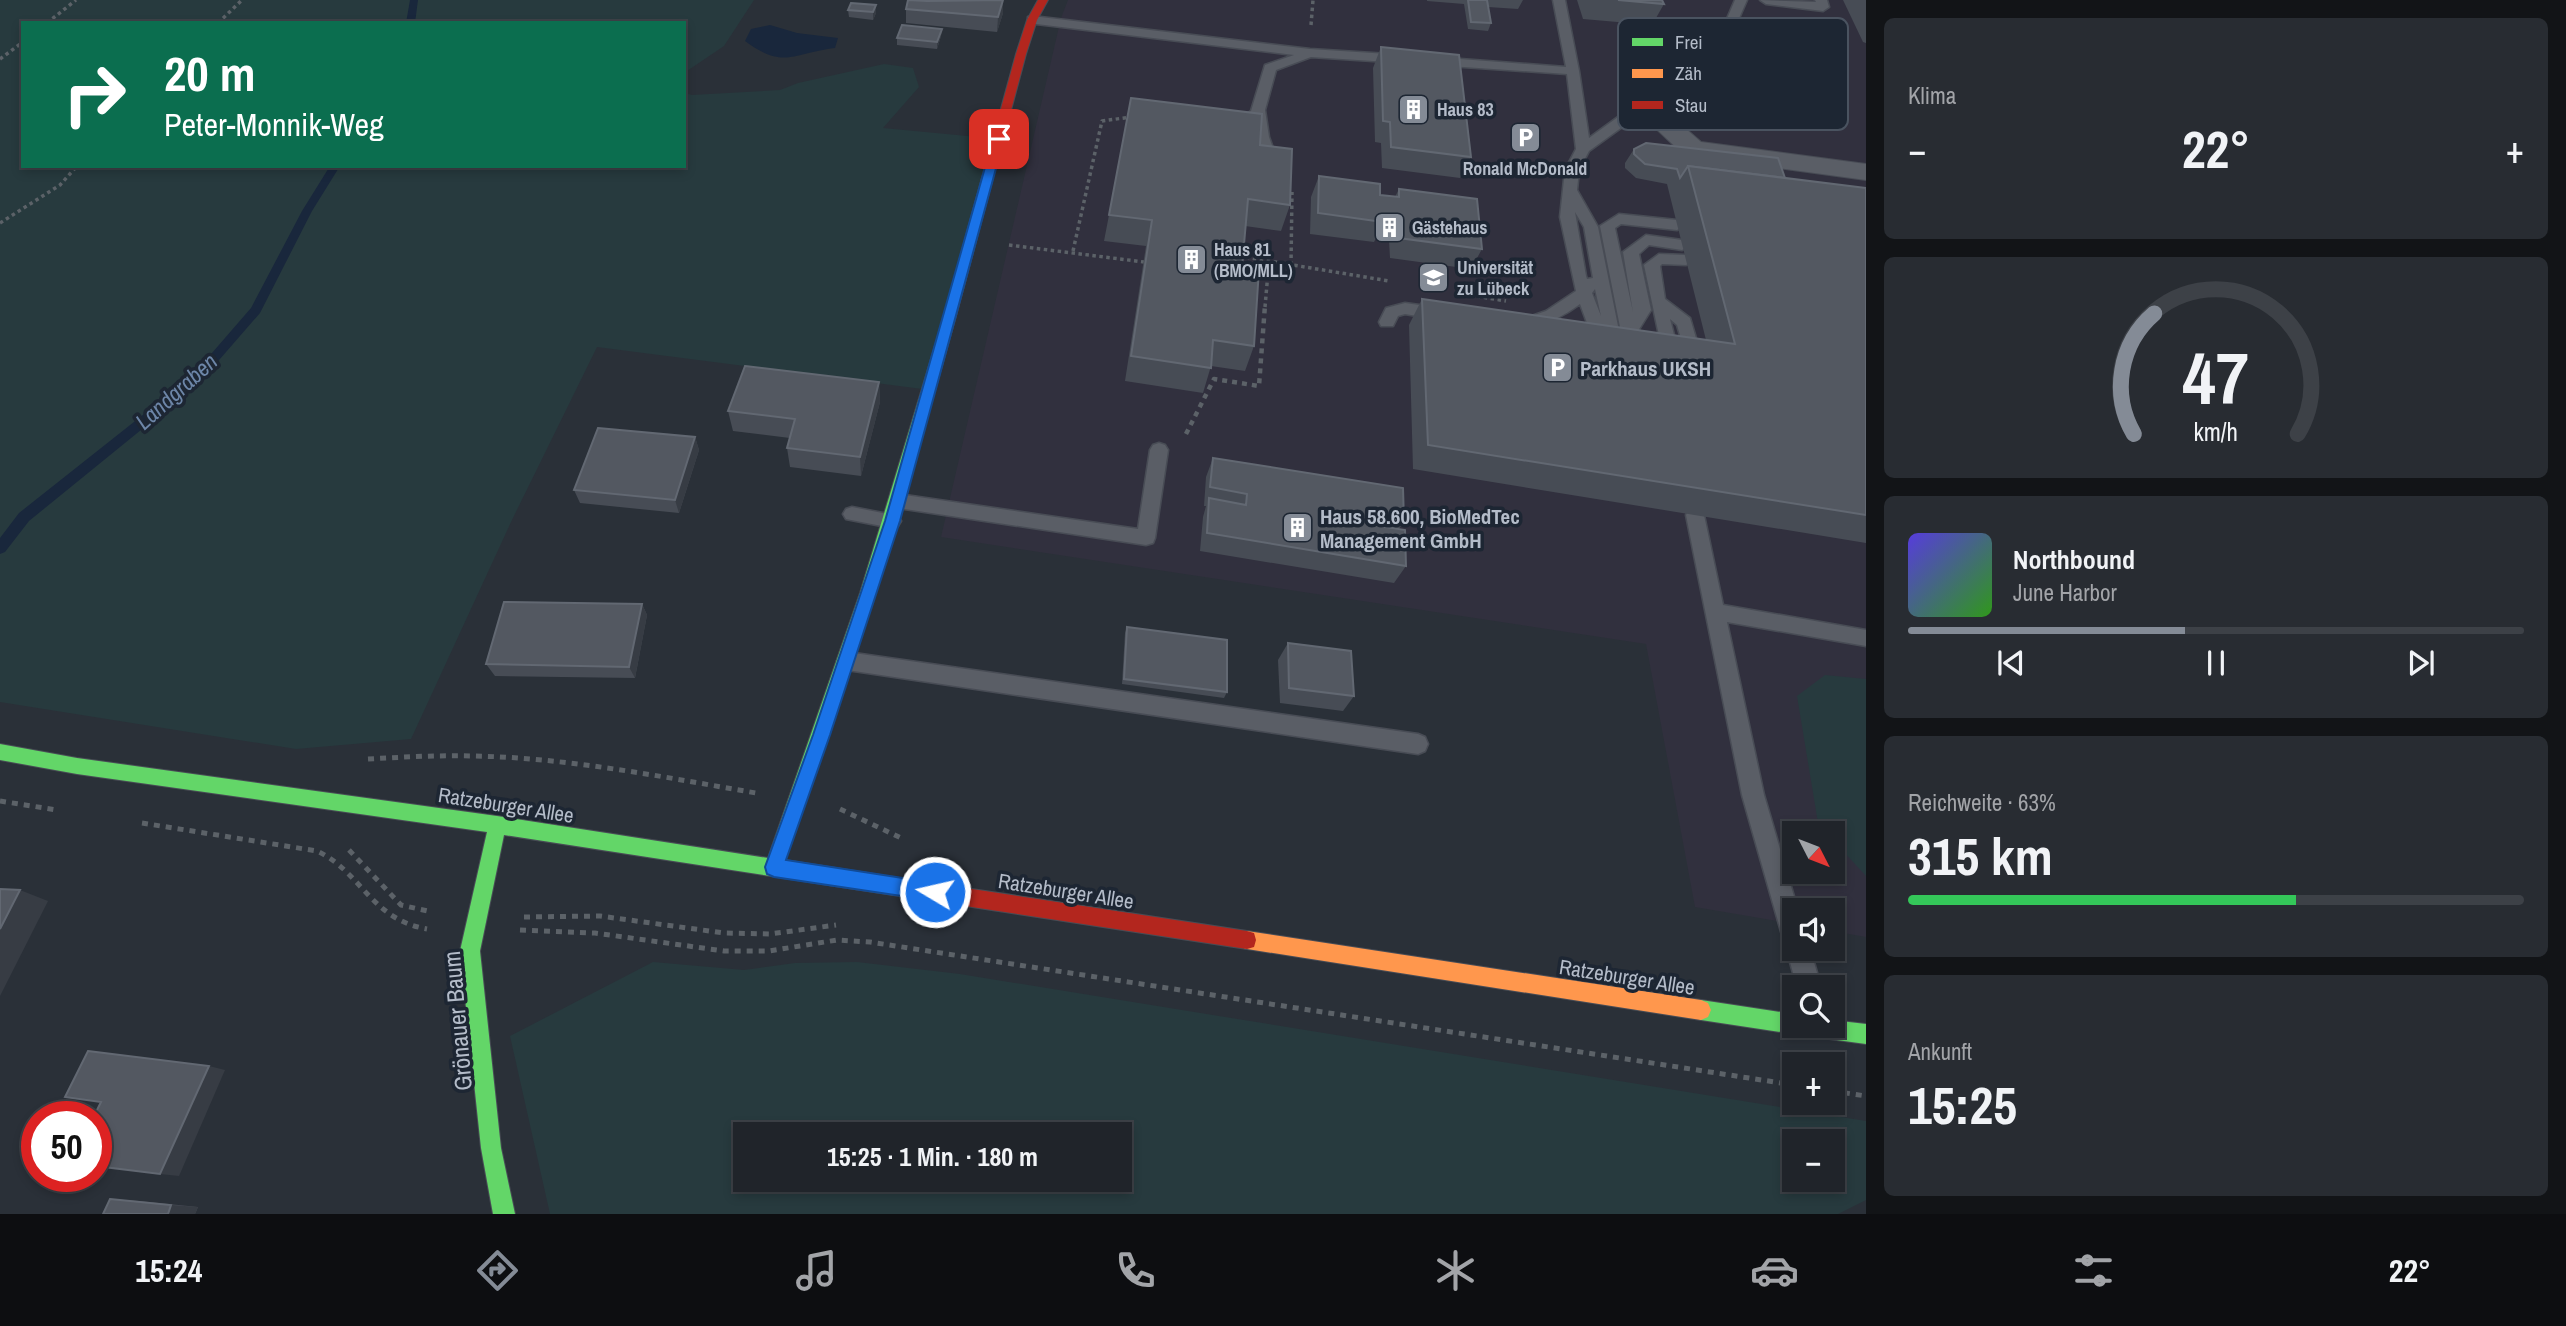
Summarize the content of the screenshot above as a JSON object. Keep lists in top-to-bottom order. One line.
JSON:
{"streets":{"street":["Ratzeburger Allee","Grönauer Baum"]},"crossings":[["Ratzeburger Allee","Grönauer Baum"]],"water":["Landgraben"],"places":{"building":["Haus 83","Gästehaus","Haus 81 (BMO/MLL)","Haus 58.600, BioMedTec Management GmbH"],"parking":["Ronald McDonald","Parkhaus UKSH"],"school or university":["Universität zu Lübeck"]},"legend":["Frei","Zäh","Stau"],"north":"bottom right","page":{"tile":["Klima",["Reichweite · 63%","315 km"],["Ankunft","15:25"]],"turn":["20 m","Peter-Monnik-Weg"],"heat":["−","22°","+"],"song":["Northbound","June Harbor"],"map_buttons":["+","−"],"limit":"50","trip":"15:25 · 1 Min. · 180 m","tabs":["15:24","22°"],"gauge":["47","km/h"]}}
